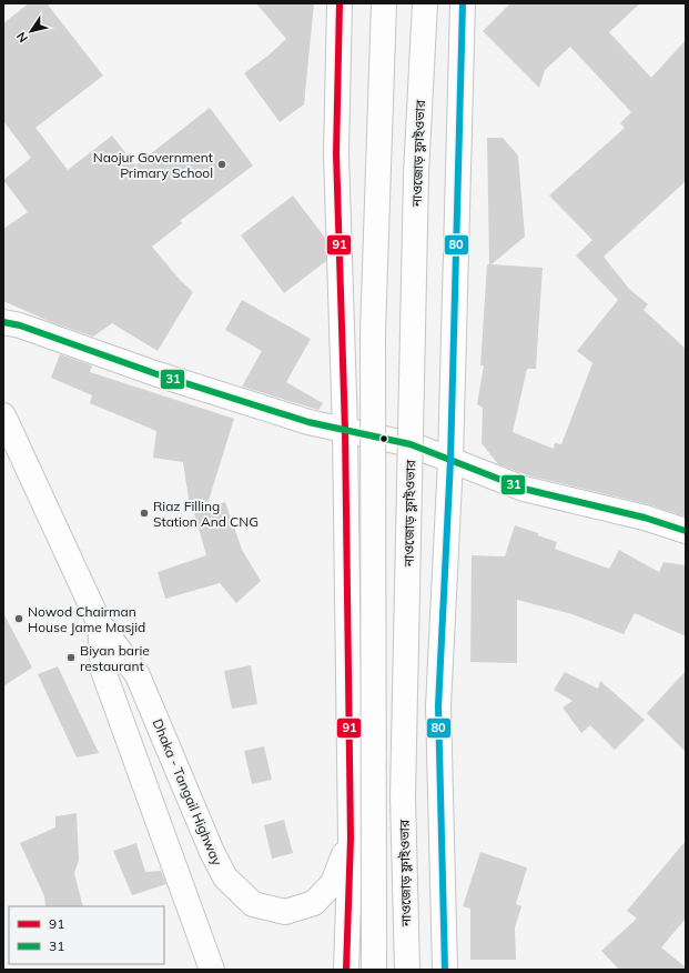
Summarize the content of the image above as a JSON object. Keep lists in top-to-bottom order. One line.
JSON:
{"streets":{"main road":["নাওজোড় ফ্লাইওভার","Dhaka - Tangail Highway"]},"places":["Naojur Government Primary School","Riaz Filling Station And CNG","Nowod Chairman House Jame Masjid","Biyan barie restaurant"],"lines":["transit line 91","transit line 80","transit line 31"],"legend":["91","31"],"north":"bottom left"}
